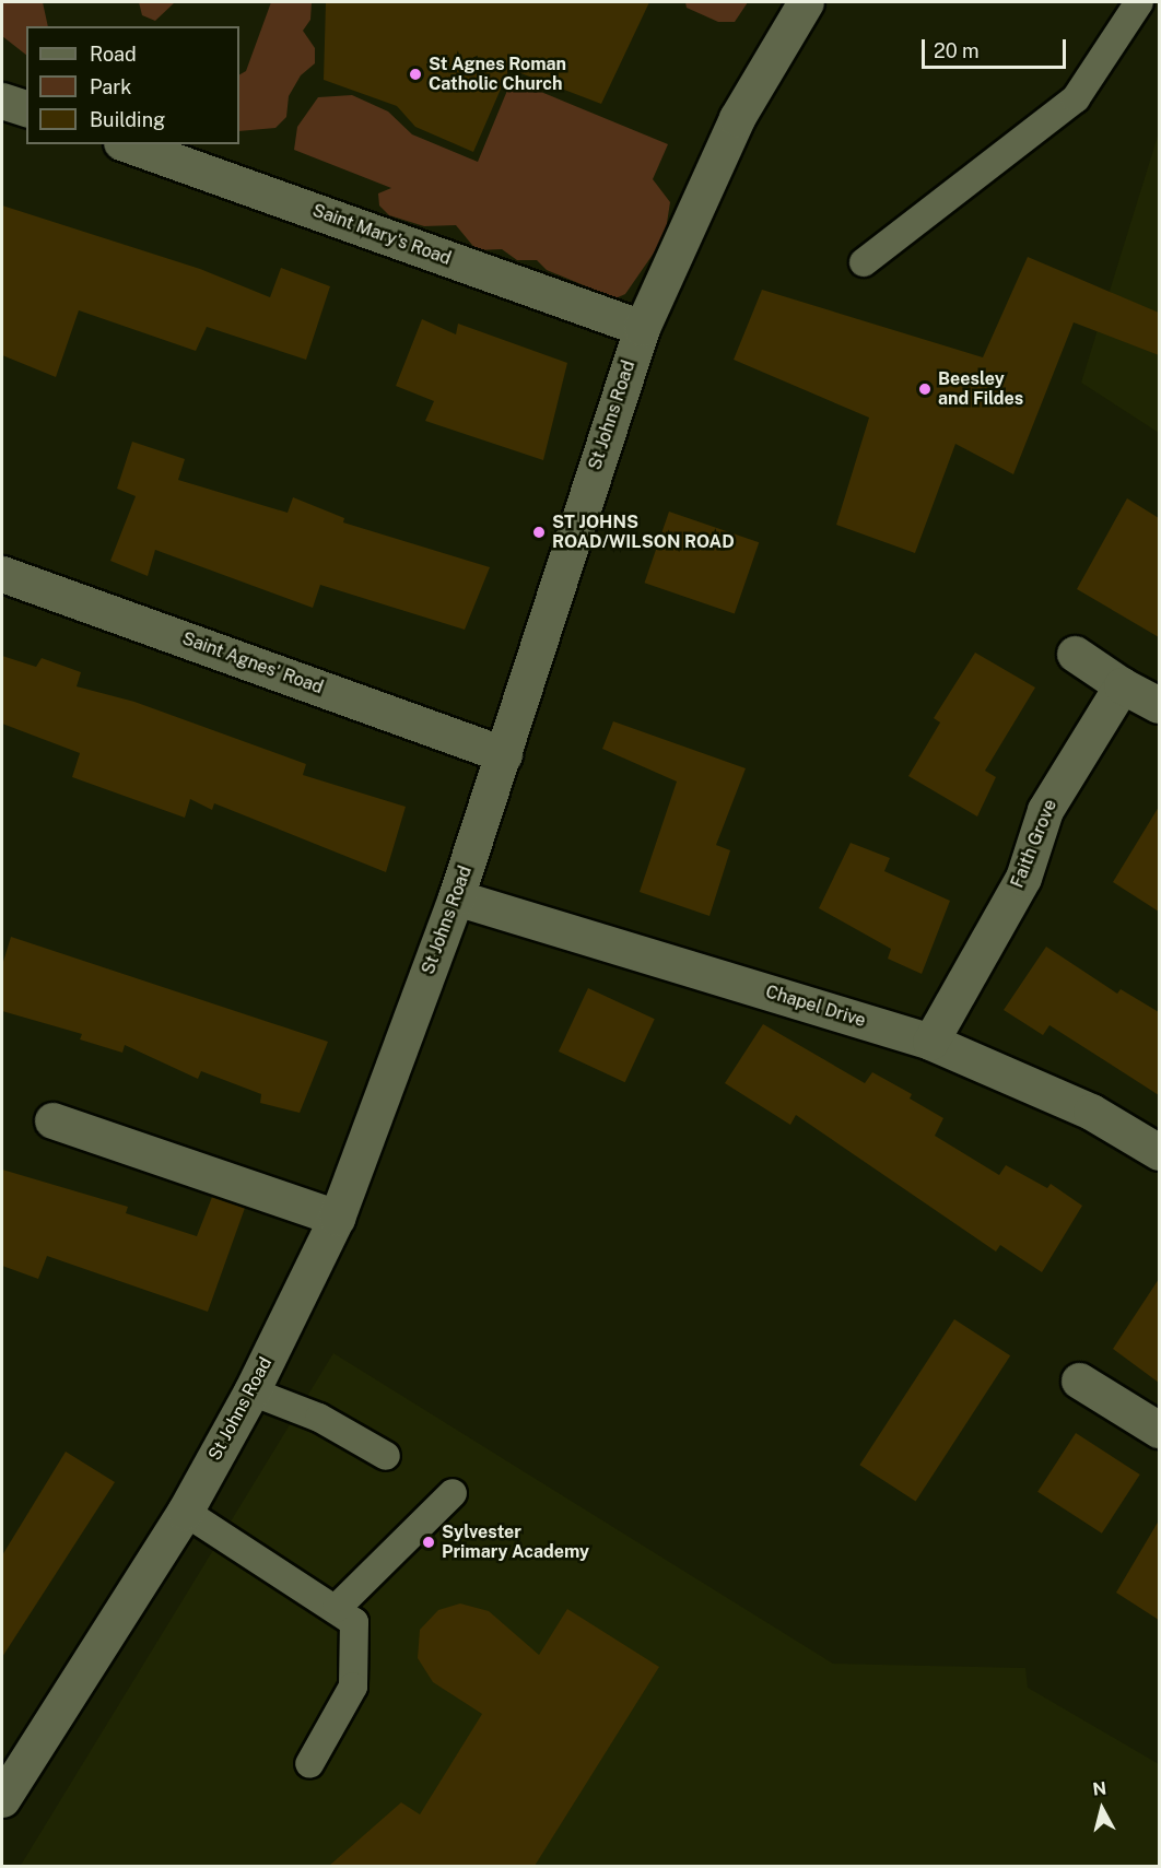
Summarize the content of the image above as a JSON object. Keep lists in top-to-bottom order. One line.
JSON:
{"streets":{"street":["Saint Mary's Road","St Johns Road","Saint Agnes' Road","Faith Grove","Chapel Drive"]},"crossings":[["Saint Mary's Road","St Johns Road"],["St Johns Road","Saint Agnes' Road"],["St Johns Road","Chapel Drive"],["Faith Grove","Chapel Drive"]],"places":["St Agnes Roman Catholic Church","Beesley and Fildes","ST JOHNS ROAD/WILSON ROAD","Sylvester Primary Academy"],"legend":["Road","Park","Building"],"scale_bar":"20 m","north":"top"}
